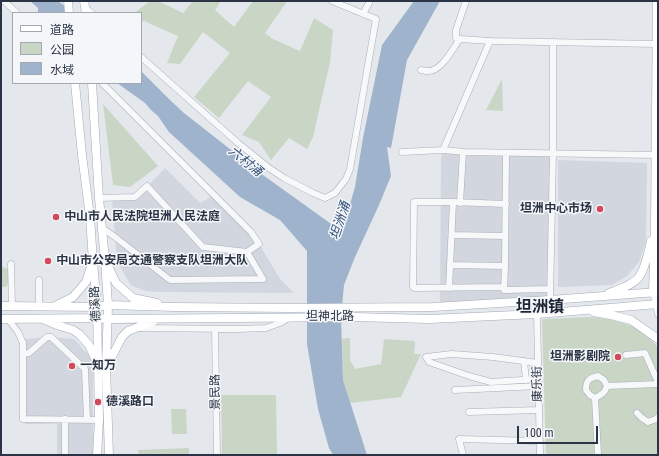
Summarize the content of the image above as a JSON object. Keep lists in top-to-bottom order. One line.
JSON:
{"streets":{"main road":["德溪路","坦神北路"],"street":["康乐街","景民路"]},"crossings":[["德溪路","坦神北路"],["坦神北路","康乐街"]],"districts":["坦洲镇"],"water":["六村涌","坦洲涌"],"places":["坦洲中心市场","中山市人民法院坦洲人民法庭","中山市公安局交通警察支队坦洲大队","坦洲影剧院","一知万","德溪路口"],"legend":["道路","公园","水域"],"scale_bar":"100 m"}
